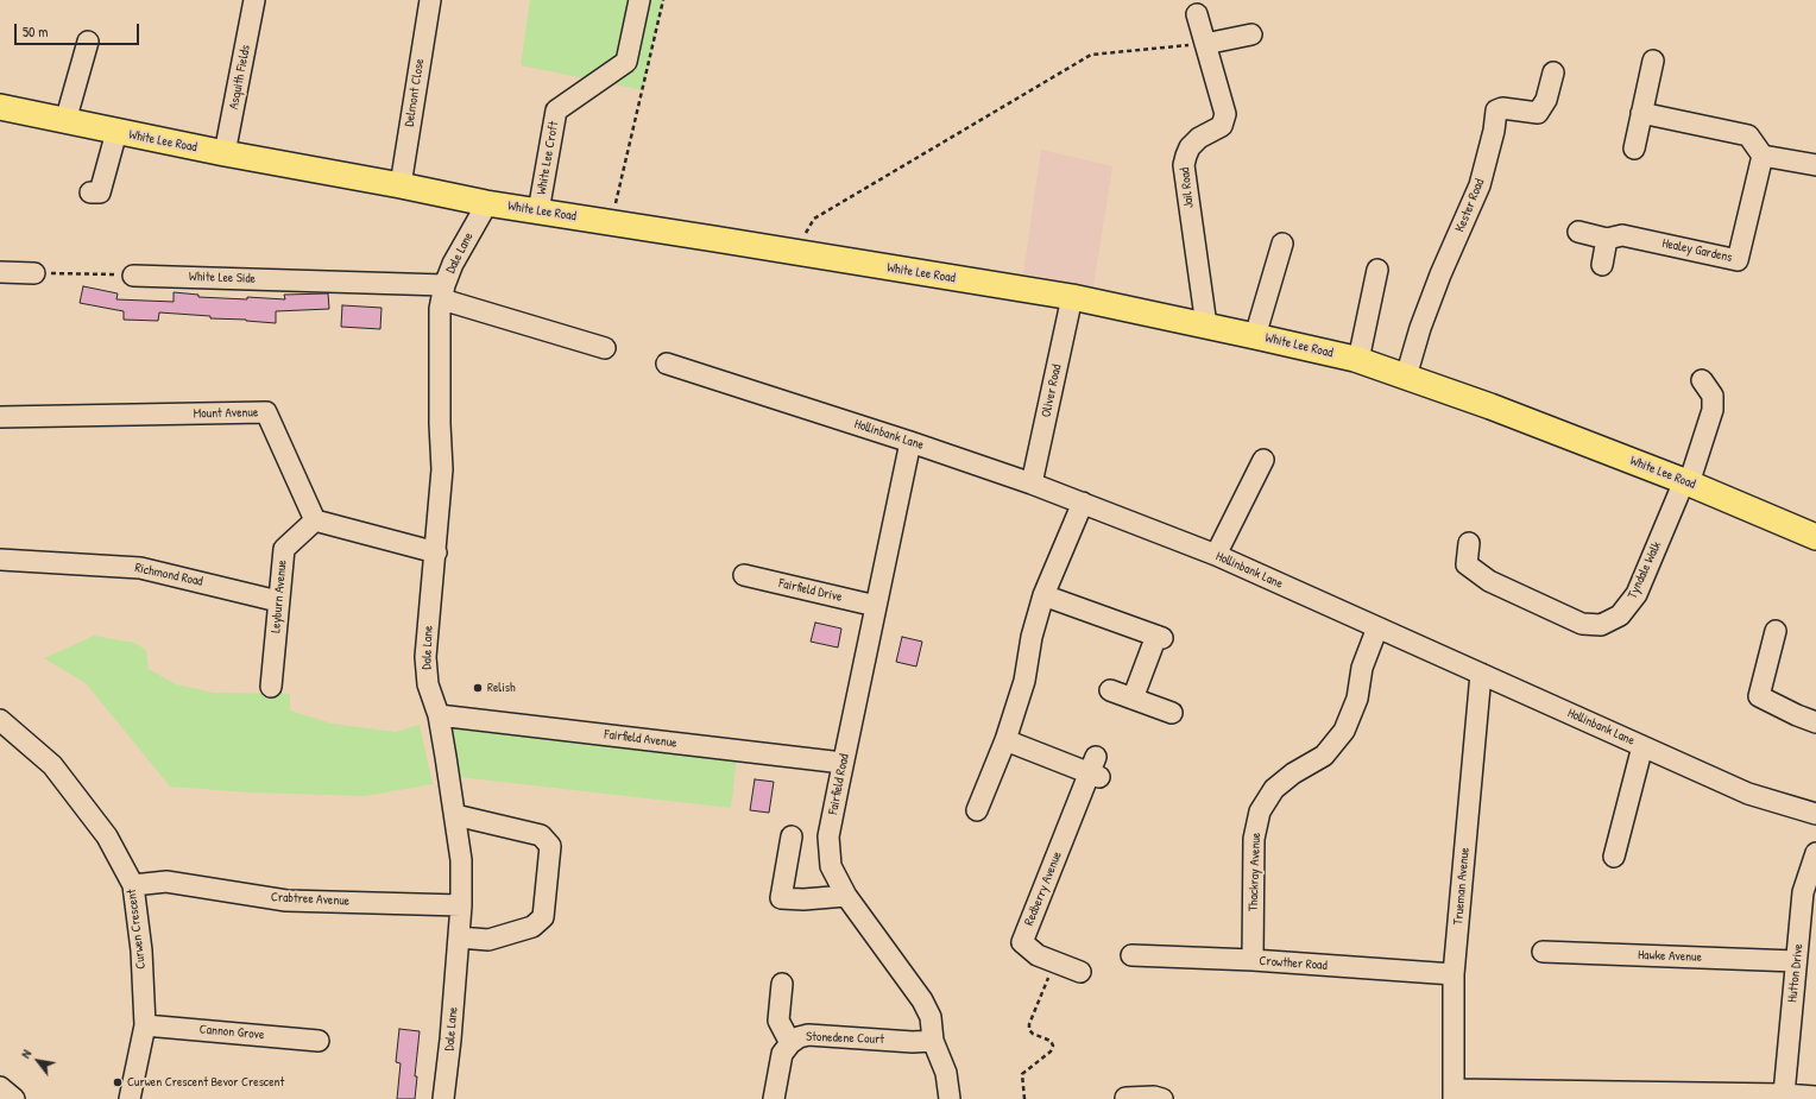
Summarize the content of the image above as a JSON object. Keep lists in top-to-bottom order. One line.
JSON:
{"streets":{"main road":["White Lee Road"],"street":["Asquith Fields","Delmont Close","White Lee Croft","Jail Road","Kester Road","Healey Gardens","Dale Lane","White Lee Side","Oliver Road","Mount Avenue","Hollinbank Lane","Tyndale Walk","Richmond Road","Fairfield Drive","Leyburn Avenue","Fairfield Avenue","Fairfield Road","Thackray Avenue","Trueman Avenue","Redberry Avenue","Crabtree Avenue","Curwen Crescent","Hawke Avenue","Crowther Road","Hutton Drive","Cannon Grove","Stonedene Court"]},"crossings":[["Asquith Fields","White Lee Road"],["Delmont Close","White Lee Road"],["White Lee Road","White Lee Croft"],["White Lee Road","Jail Road"],["White Lee Road","Kester Road"],["White Lee Road","Dale Lane"],["White Lee Road","Oliver Road"],["White Lee Road","Tyndale Walk"],["Dale Lane","White Lee Side"],["Dale Lane","Fairfield Avenue"],["Dale Lane","Crabtree Avenue"],["Oliver Road","Hollinbank Lane"],["Mount Avenue","Leyburn Avenue"],["Hollinbank Lane","Fairfield Road"],["Hollinbank Lane","Thackray Avenue"],["Hollinbank Lane","Trueman Avenue"],["Richmond Road","Leyburn Avenue"],["Fairfield Drive","Fairfield Road"],["Fairfield Avenue","Fairfield Road"],["Fairfield Road","Stonedene Court"],["Thackray Avenue","Crowther Road"],["Trueman Avenue","Crowther Road"],["Crabtree Avenue","Curwen Crescent"],["Curwen Crescent","Cannon Grove"],["Hawke Avenue","Hutton Drive"]],"places":["Relish","Curwen Crescent Bevor Crescent"],"scale_bar":"50 m","north":"top left"}
